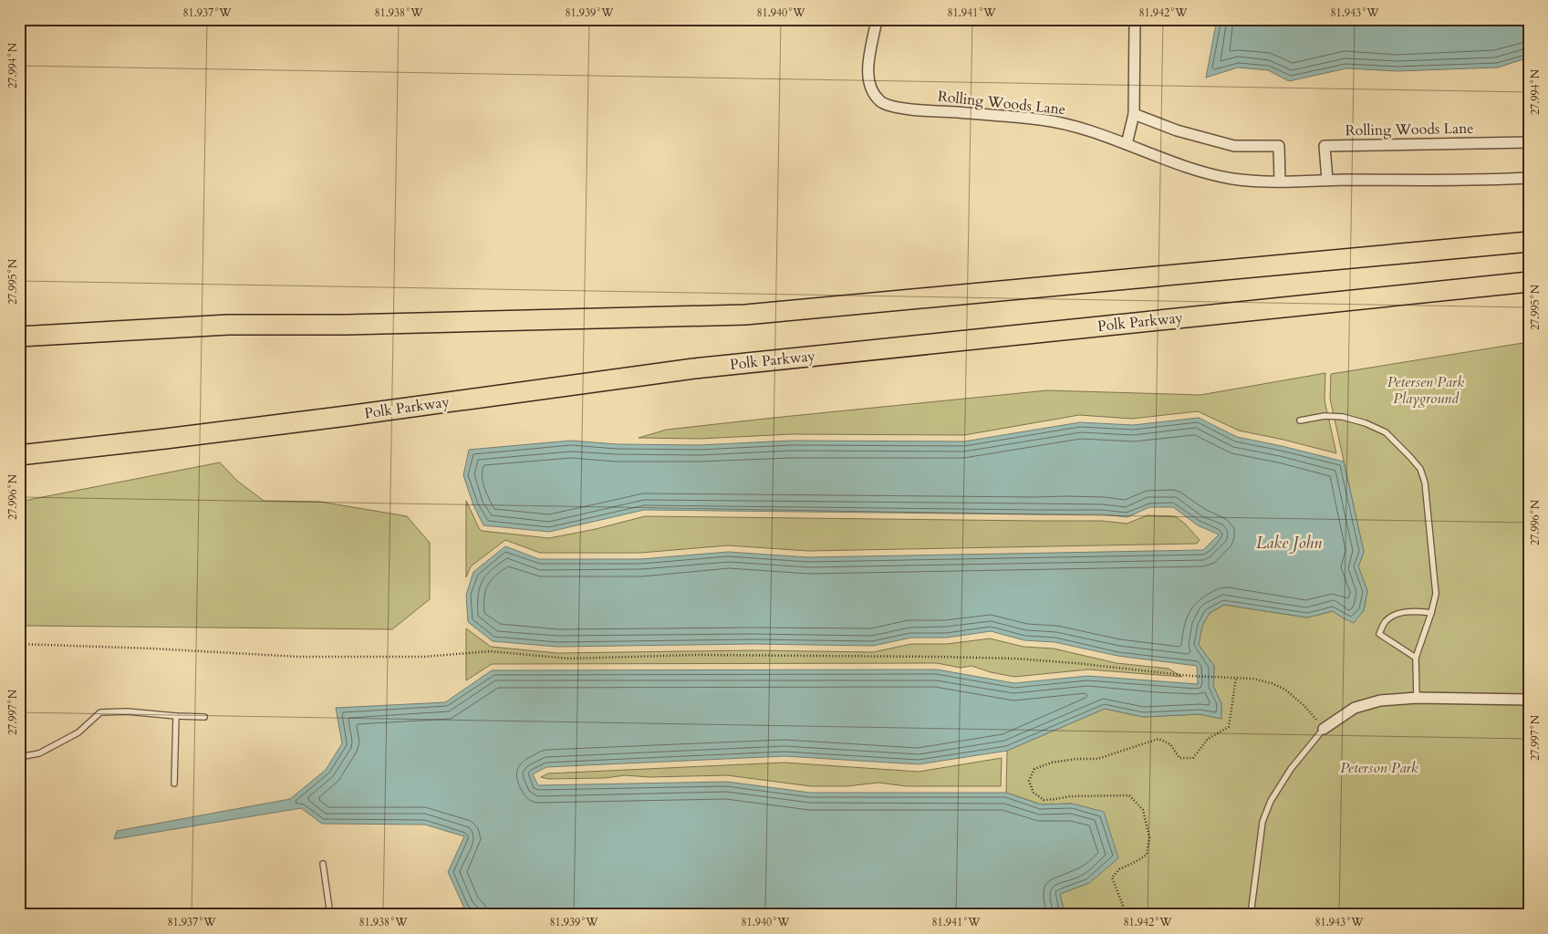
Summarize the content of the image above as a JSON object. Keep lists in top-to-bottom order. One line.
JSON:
{"streets":{"highway":["Polk Parkway"],"street":["Rolling Woods Lane"]},"water":["Lake John"],"parks":["Petersen Park Playground","Peterson Park"],"coordinates":["81.937°W","81.938°W","81.939°W","81.940°W","81.941°W","81.942°W","81.943°W","27.994°N","27.995°N","27.996°N","27.997°N"]}
